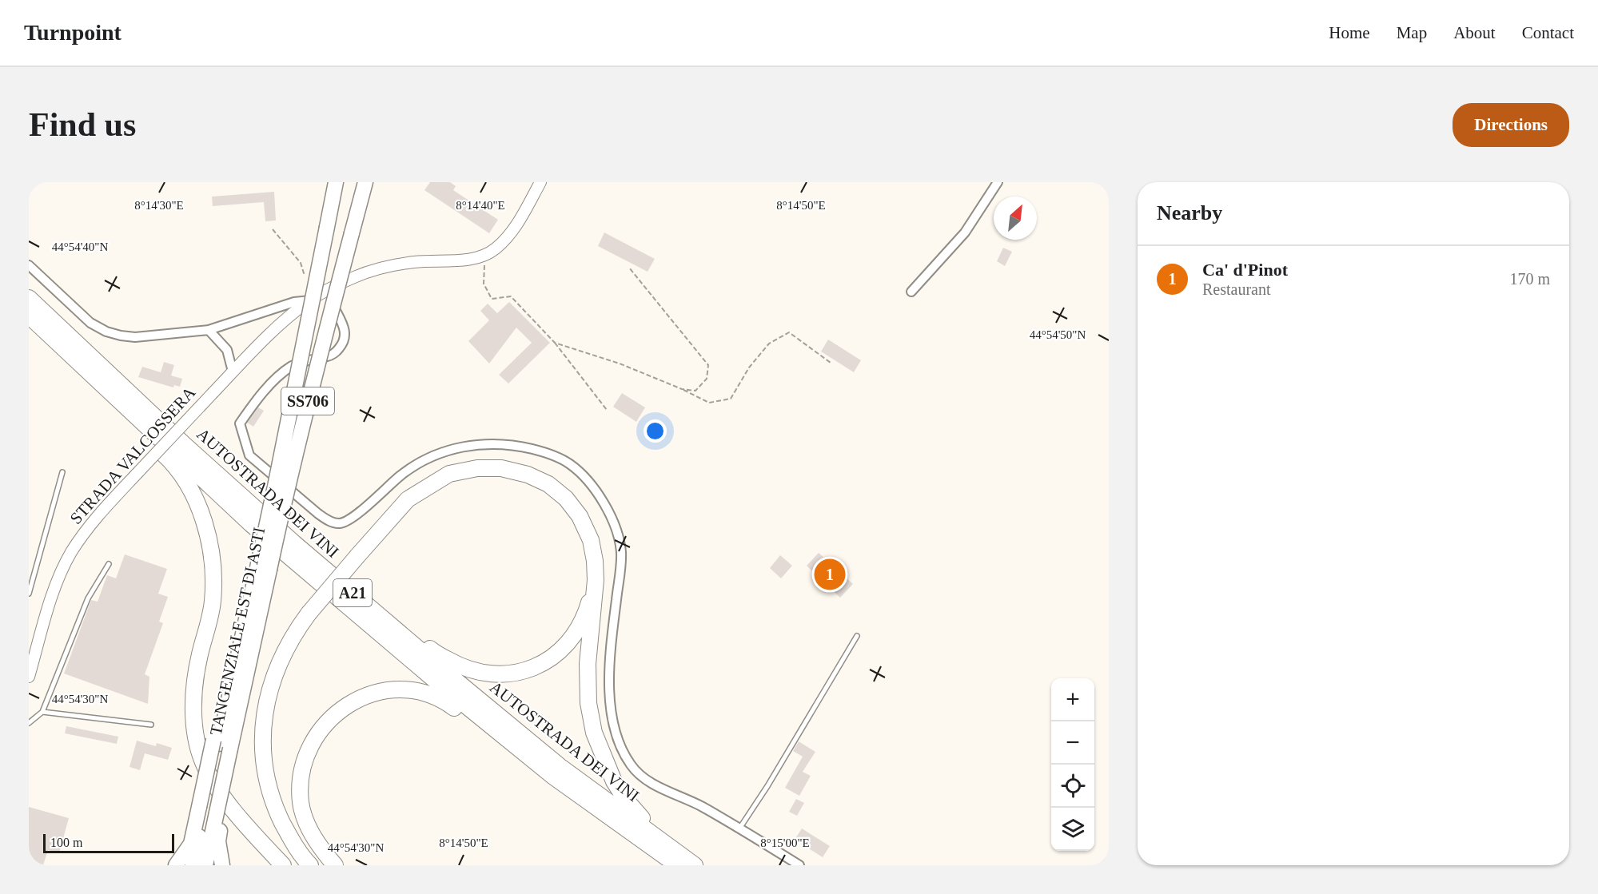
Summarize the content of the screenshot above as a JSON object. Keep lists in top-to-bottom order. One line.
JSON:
{"streets":{"highway":["SS706","AUTOSTRADA DEI VINI","A21","TANGENZIALE EST DI ASTI"],"street":["STRADA VALCOSSERA"]},"scale_bar":"100 m","north":"top right","page":{"header":"Turnpoint","nav":["Home","Map","About","Contact"],"buttons":"Directions","title":"Find us","heading":"Nearby","list":[{"mark":"1","name":"Ca' d'Pinot","note":"Restaurant","value":"170 m"}],"pins":"1","map_buttons":["+","−"],"scale":"100 m"},"coordinates":["8°14'30\"E","8°14'40\"E","8°14'50\"E","44°54'40\"N","44°54'50\"N","44°54'30\"N","8°15'00\"E"]}
